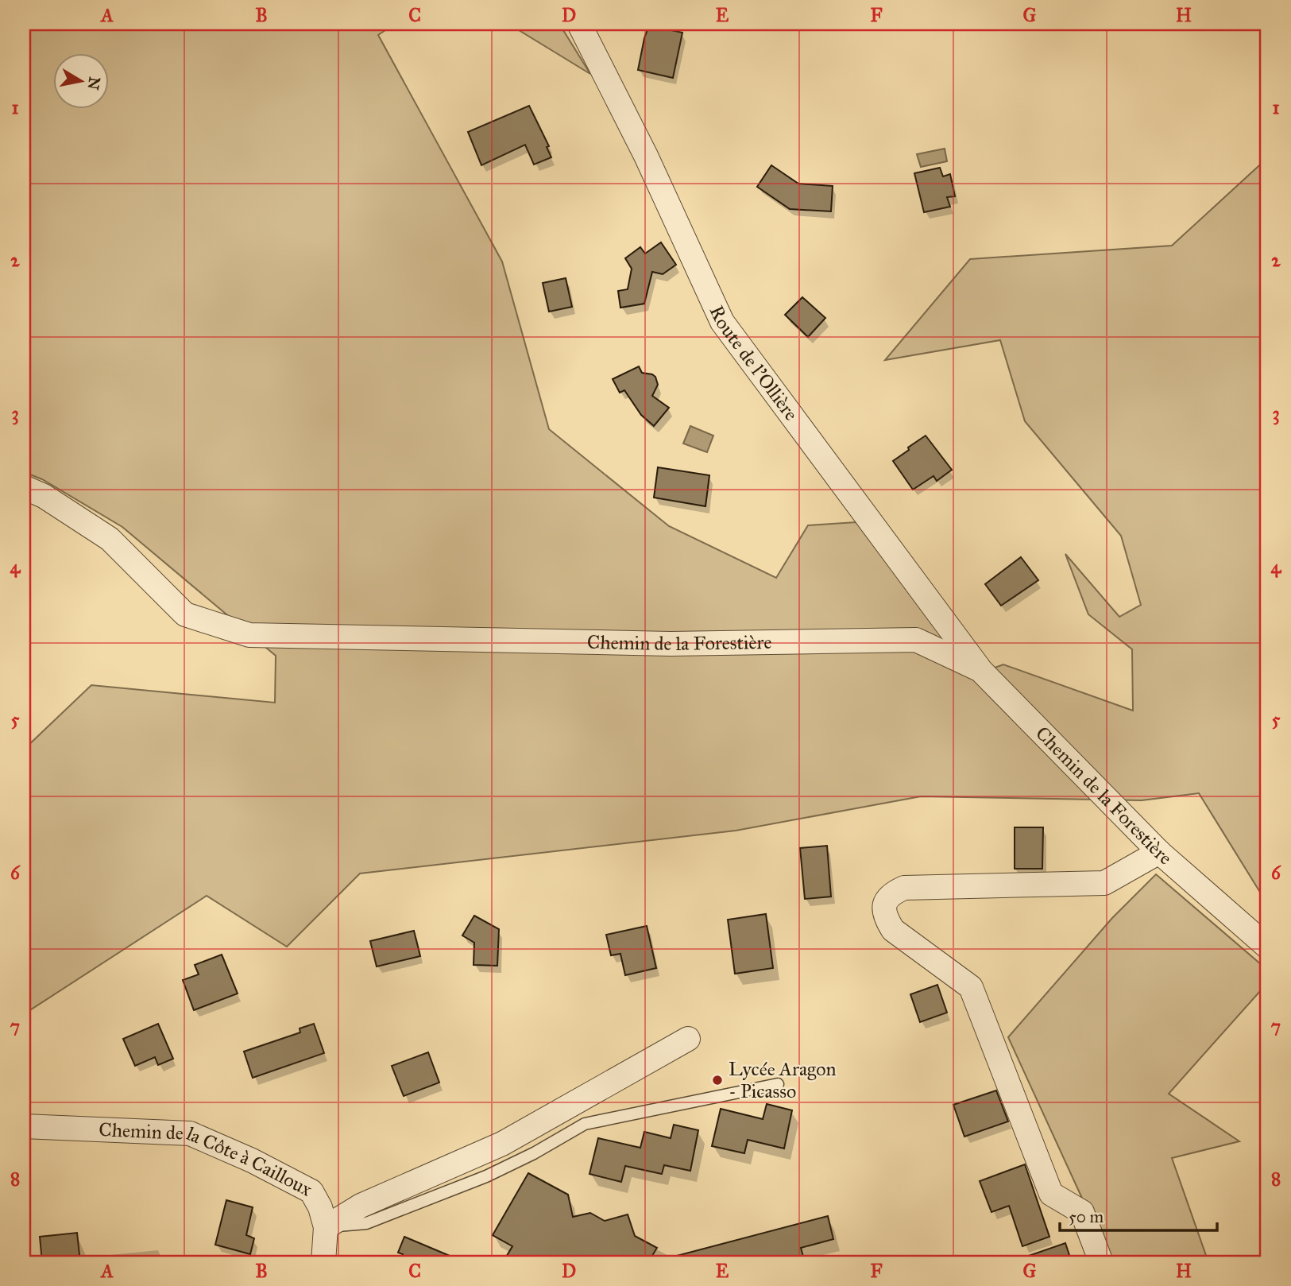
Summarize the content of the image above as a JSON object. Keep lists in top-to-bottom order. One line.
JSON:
{"streets":{"street":["Route de l'Ollière","Chemin de la Forestière","Chemin de la Côte à Cailloux"]},"crossings":[["Route de l'Ollière","Chemin de la Forestière"]],"places":["Lycée Aragon - Picasso"],"scale_bar":"50 m","north":"right","grid":{"columns":["A","B","C","D","E","F","G","H"],"rows":["1","2","3","4","5","6","7","8"]}}
